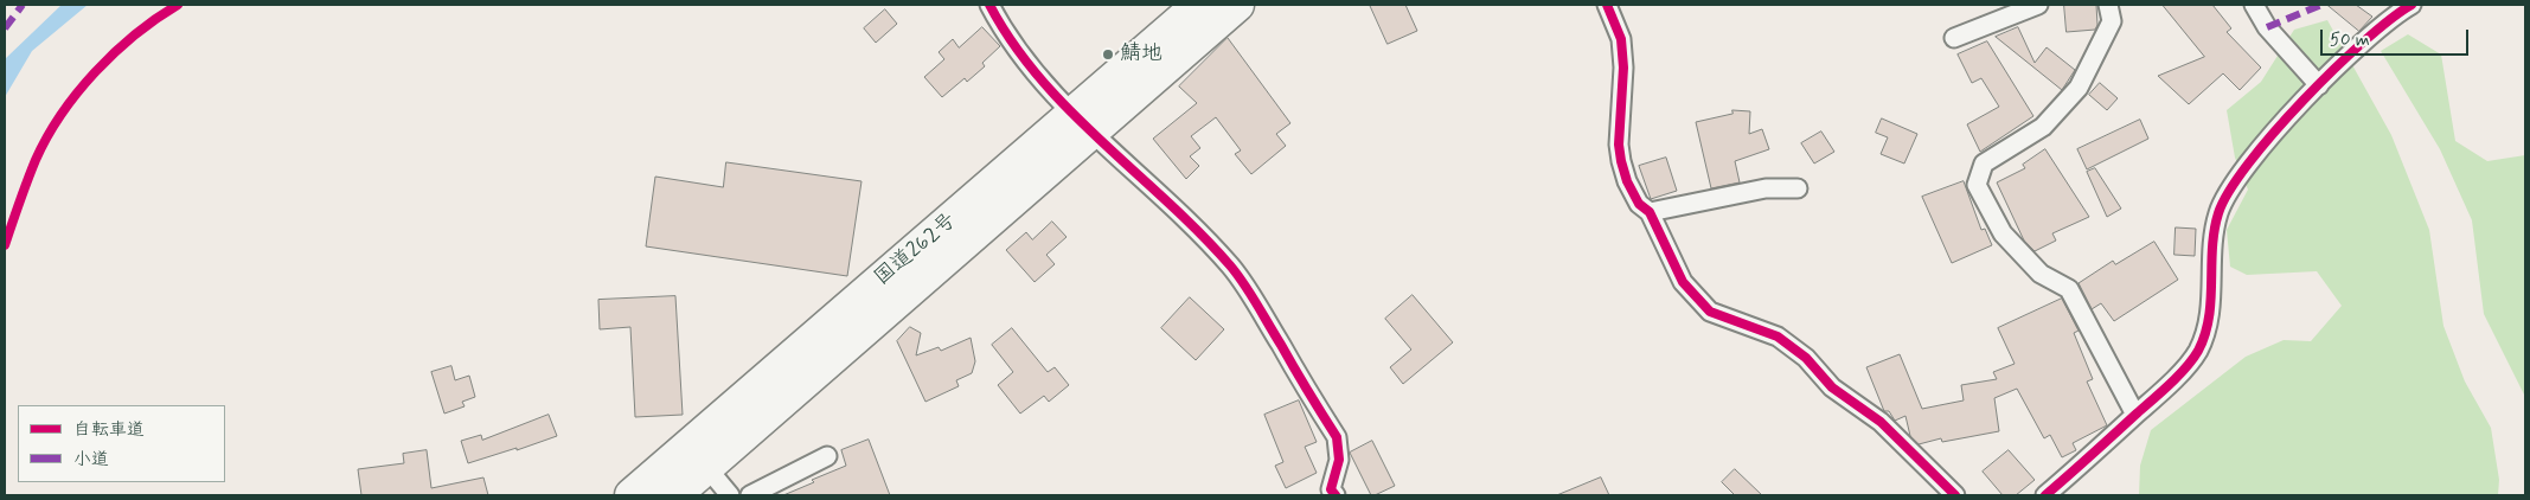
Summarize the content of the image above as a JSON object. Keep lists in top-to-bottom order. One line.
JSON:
{"streets":{"highway":["国道262号"]},"places":["鯖地"],"legend":["自転車道","小道"],"scale_bar":"50 m"}
